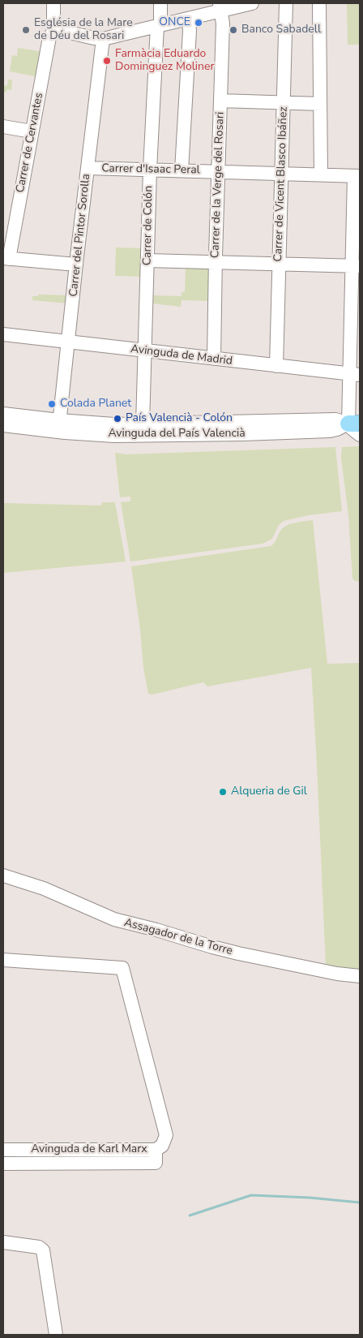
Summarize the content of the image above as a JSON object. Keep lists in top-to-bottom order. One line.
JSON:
{"streets":{"street":["Carrer de Cervantes","Carrer d'Isaac Peral","Carrer de Vicent Blasco Ibáñez","Carrer de la Verge del Rosari","Carrer de Colón","Carrer del Pintor Sorolla","Avinguda de Madrid","Avinguda del País Valencià","Assagador de la Torre","Avinguda de Karl Marx"]},"crossings":[["Carrer d'Isaac Peral","Carrer de Vicent Blasco Ibáñez"],["Carrer d'Isaac Peral","Carrer de la Verge del Rosari"],["Carrer d'Isaac Peral","Carrer de Colón"],["Carrer d'Isaac Peral","Carrer del Pintor Sorolla"],["Carrer de Vicent Blasco Ibáñez","Avinguda de Madrid"],["Carrer de la Verge del Rosari","Avinguda de Madrid"],["Carrer de Colón","Avinguda de Madrid"],["Carrer de Colón","Avinguda del País Valencià"],["Carrer del Pintor Sorolla","Avinguda de Madrid"],["Carrer del Pintor Sorolla","Avinguda del País Valencià"]],"places":["ONCE","Església de la Mare de Déu del Rosari","Banco Sabadell","Farmàcia Eduardo Dominguez Moliner","Colada Planet","País Valencià - Colón","Alqueria de Gil"]}
